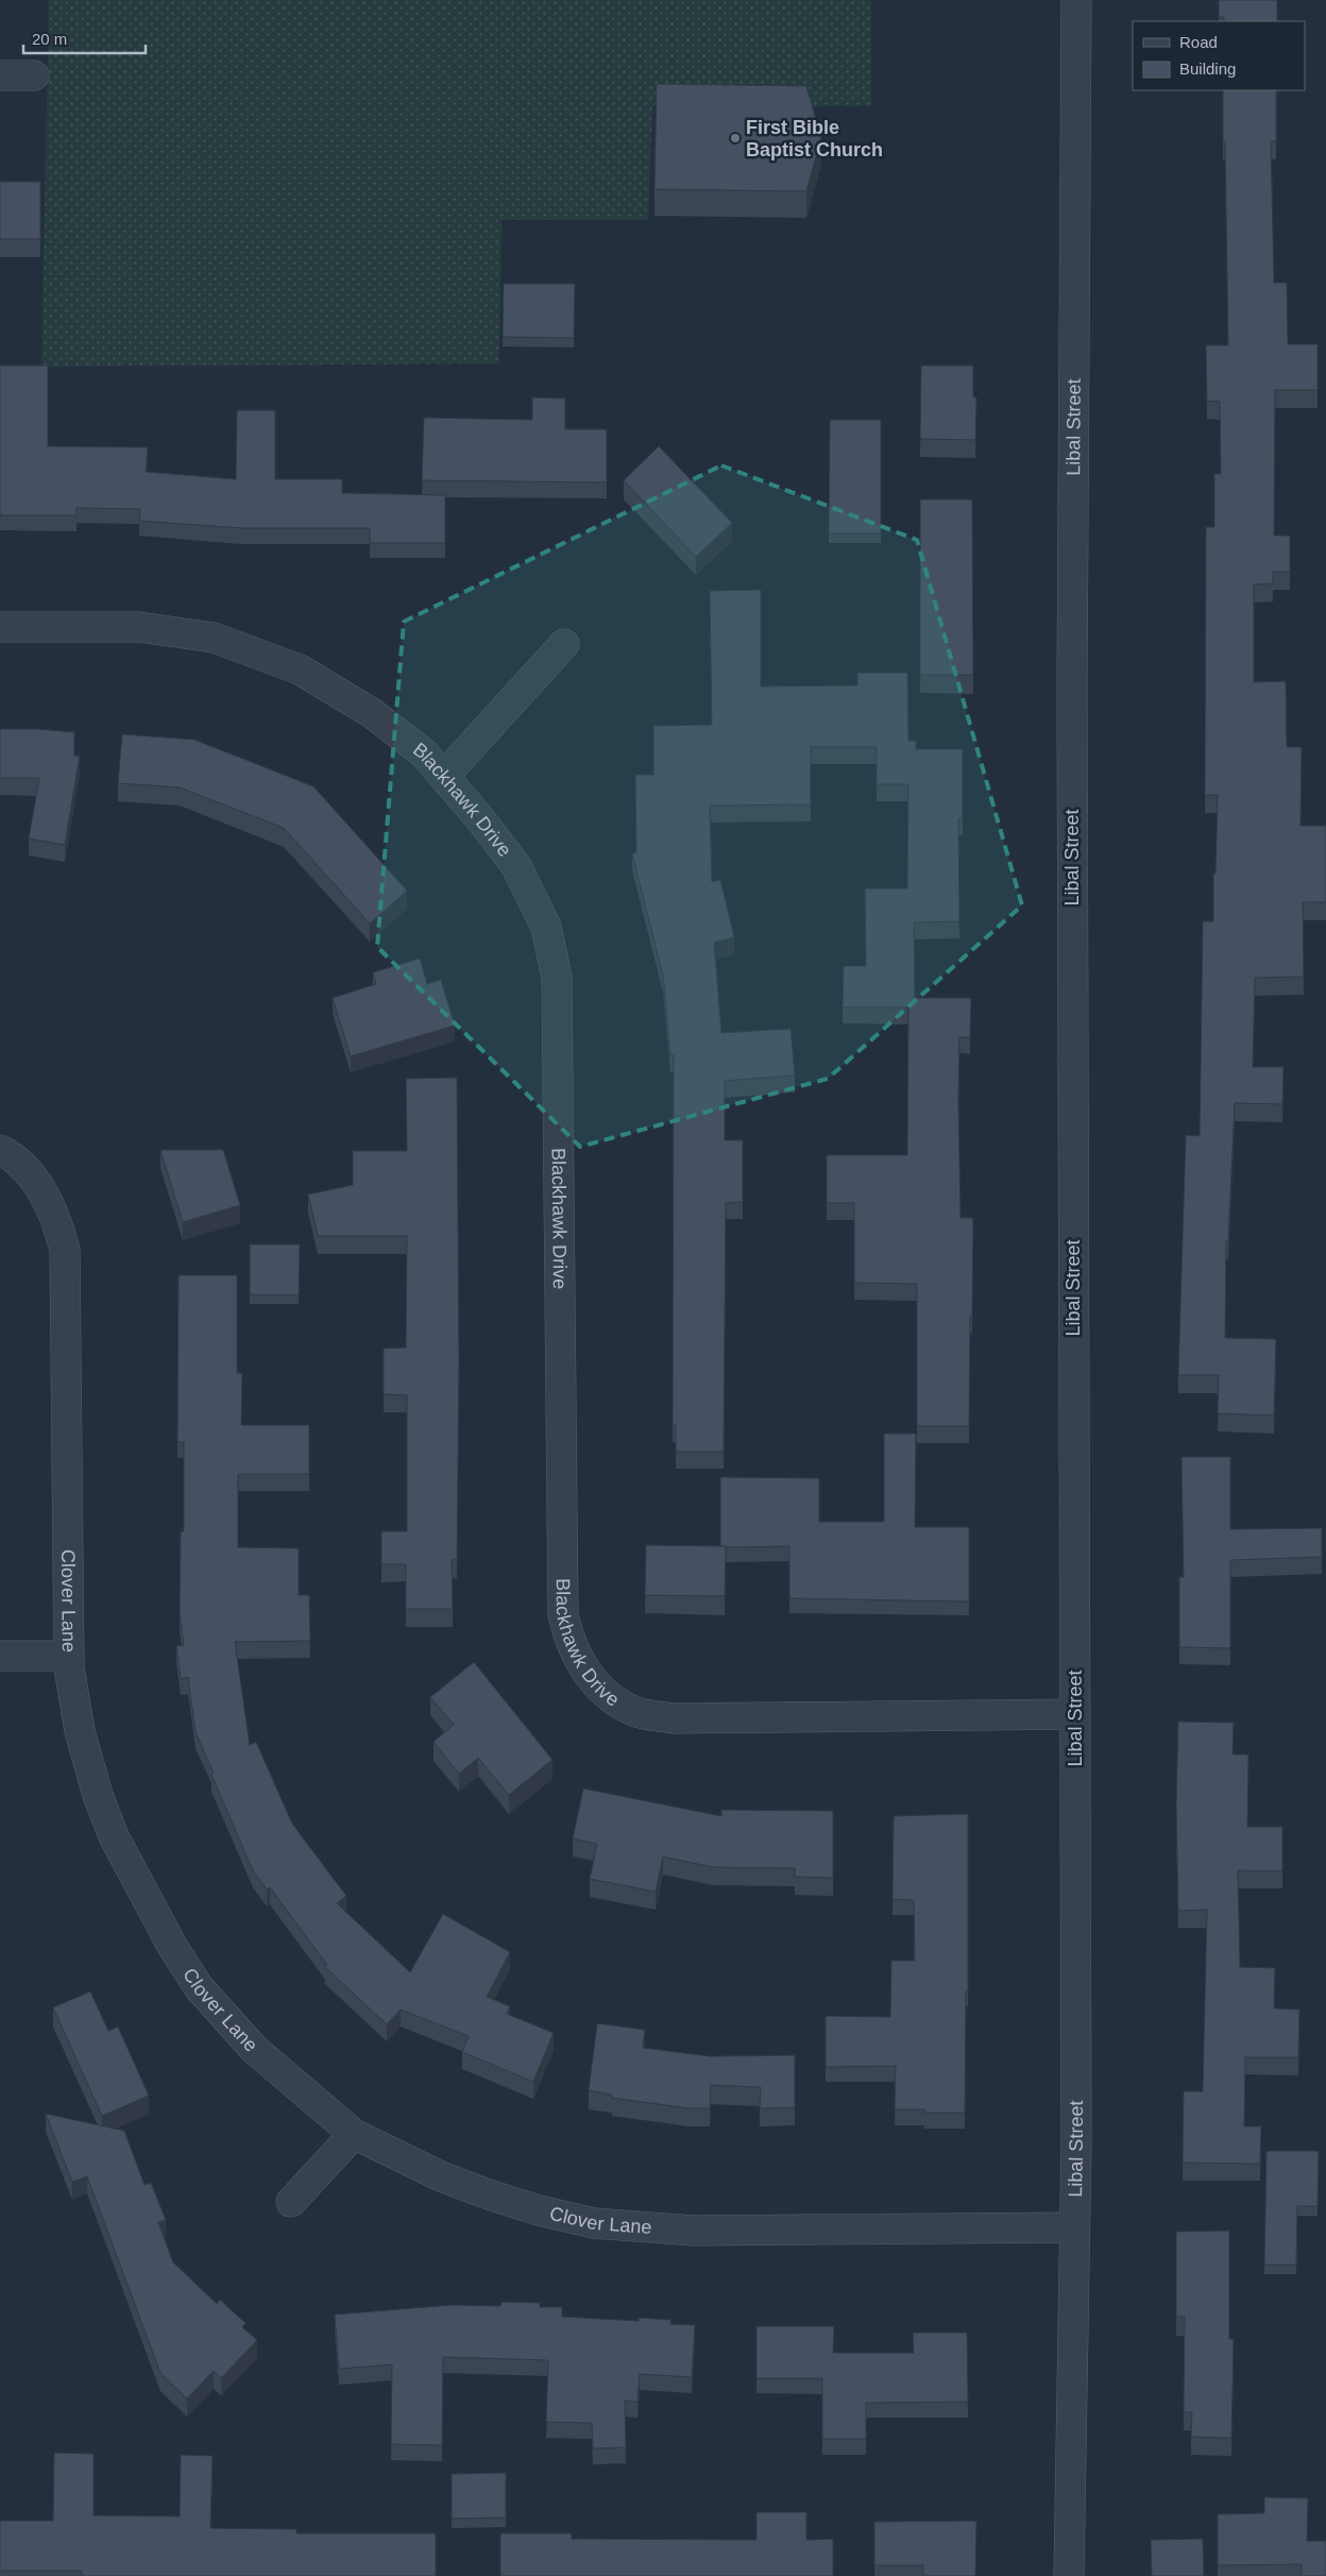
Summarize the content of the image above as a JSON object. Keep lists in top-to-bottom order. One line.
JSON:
{"streets":{"street":["Libal Street","Blackhawk Drive","Clover Lane"]},"crossings":[["Libal Street","Blackhawk Drive"],["Libal Street","Clover Lane"]],"places":["First Bible Baptist Church"],"legend":["Road","Building"],"scale_bar":"20 m"}
